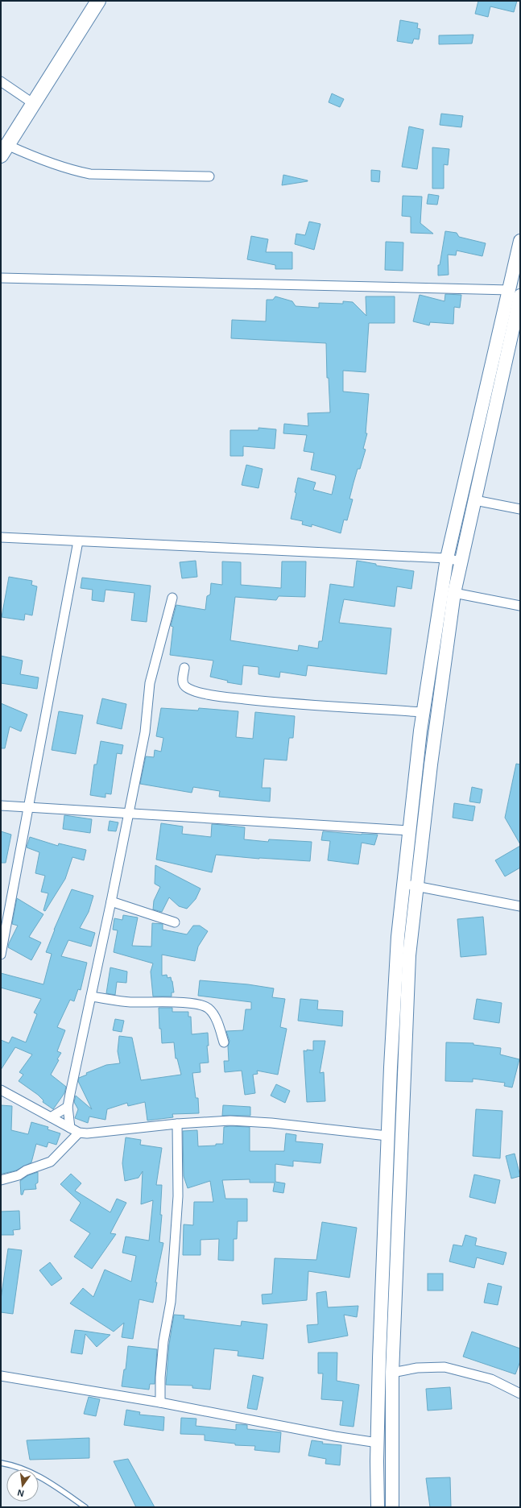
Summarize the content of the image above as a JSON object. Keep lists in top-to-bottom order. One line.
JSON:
{"north":"bottom"}
